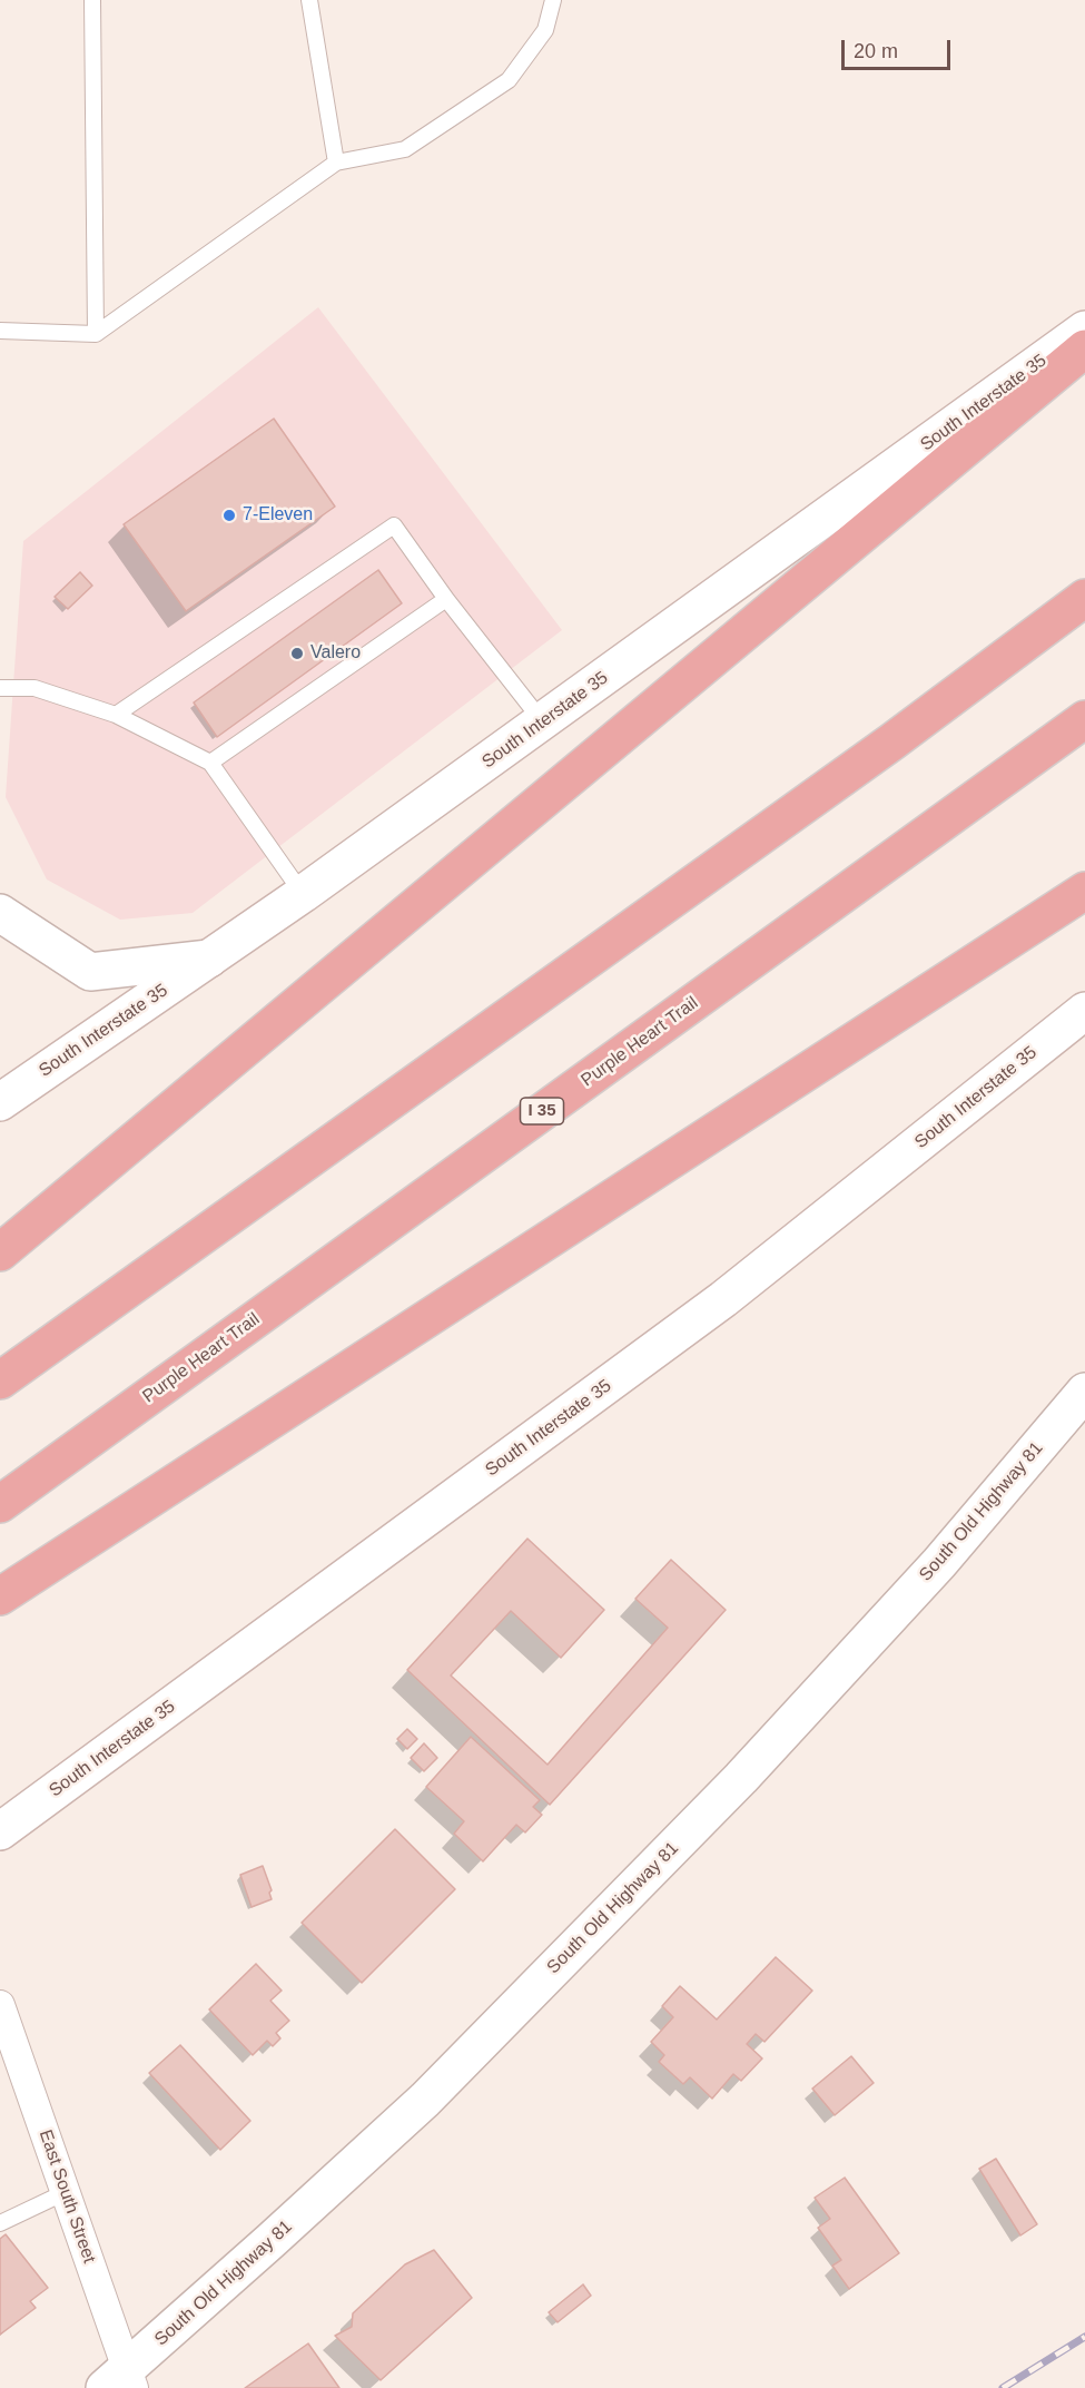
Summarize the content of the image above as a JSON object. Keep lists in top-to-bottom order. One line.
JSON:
{"streets":{"highway":["Purple Heart Trail","I 35"],"main road":["South Interstate 35","South Old Highway 81"],"street":["East South Street"]},"crossings":[["South Old Highway 81","East South Street"]],"places":["7-Eleven","Valero"],"scale_bar":"20 m"}
